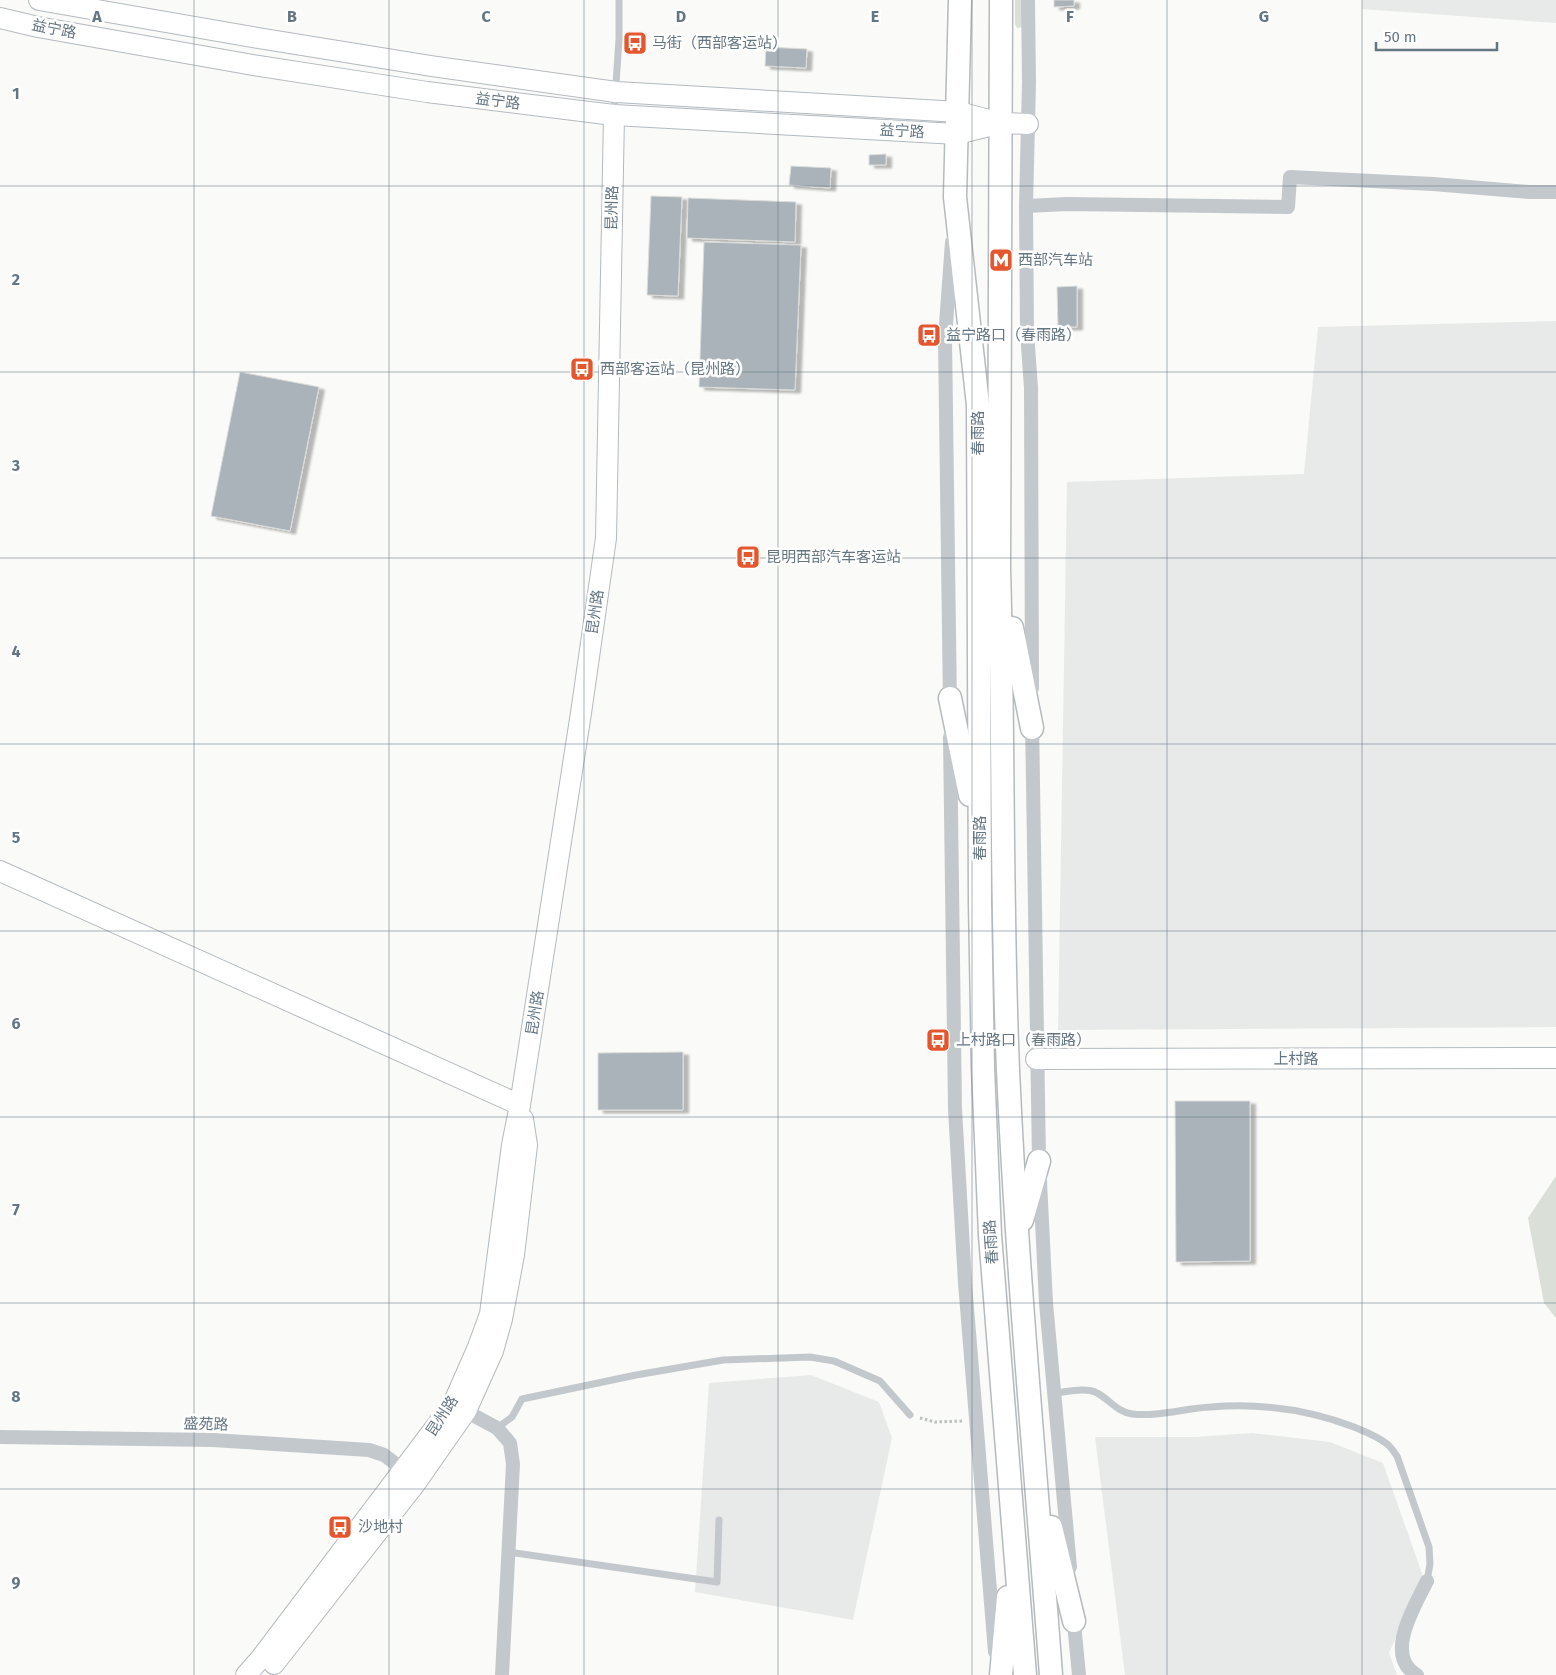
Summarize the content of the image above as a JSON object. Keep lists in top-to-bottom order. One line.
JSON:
{"streets":{"main road":["益宁路","昆州路","春雨路","上村路"],"street":["盛苑路"]},"crossings":[["益宁路","昆州路"],["益宁路","春雨路"],["昆州路","盛苑路"]],"places":{"bus stop":["马街（西部客运站）","益宁路口（春雨路）","西部客运站（昆州路）","昆明西部汽车客运站","上村路口（春雨路）","沙地村"],"metro station":["西部汽车站"]},"scale_bar":"50 m","grid":{"columns":["A","B","C","D","E","F","G"],"rows":["1","2","3","4","5","6","7","8","9"]}}
